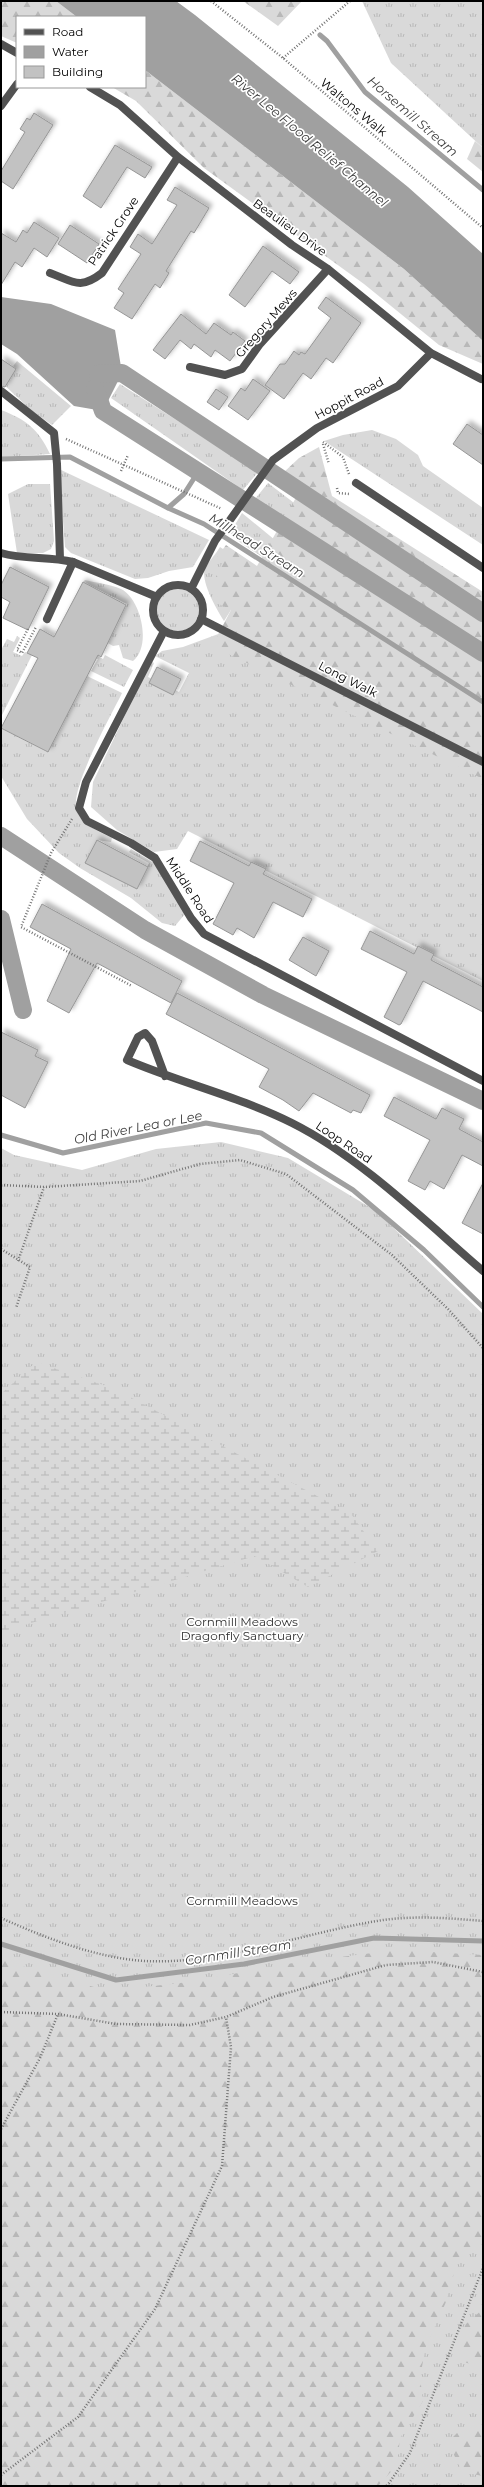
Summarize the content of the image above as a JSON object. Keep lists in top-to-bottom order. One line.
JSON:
{"streets":{"street":["Beaulieu Drive","Patrick Grove","Gregory Mews","Hoppit Road","Long Walk","Middle Road","Loop Road"],"path":["Waltons Walk"]},"crossings":[["Beaulieu Drive","Patrick Grove"],["Beaulieu Drive","Gregory Mews"],["Beaulieu Drive","Hoppit Road"],["Hoppit Road","Long Walk"]],"water":["Horsemill Stream","River Lee Flood Relief Channel","Millhead Stream","Old River Lea or Lee","Cornmill Stream"],"parks":["Cornmill Meadows Dragonfly Sanctuary","Cornmill Meadows"],"legend":["Road","Water","Building"]}
